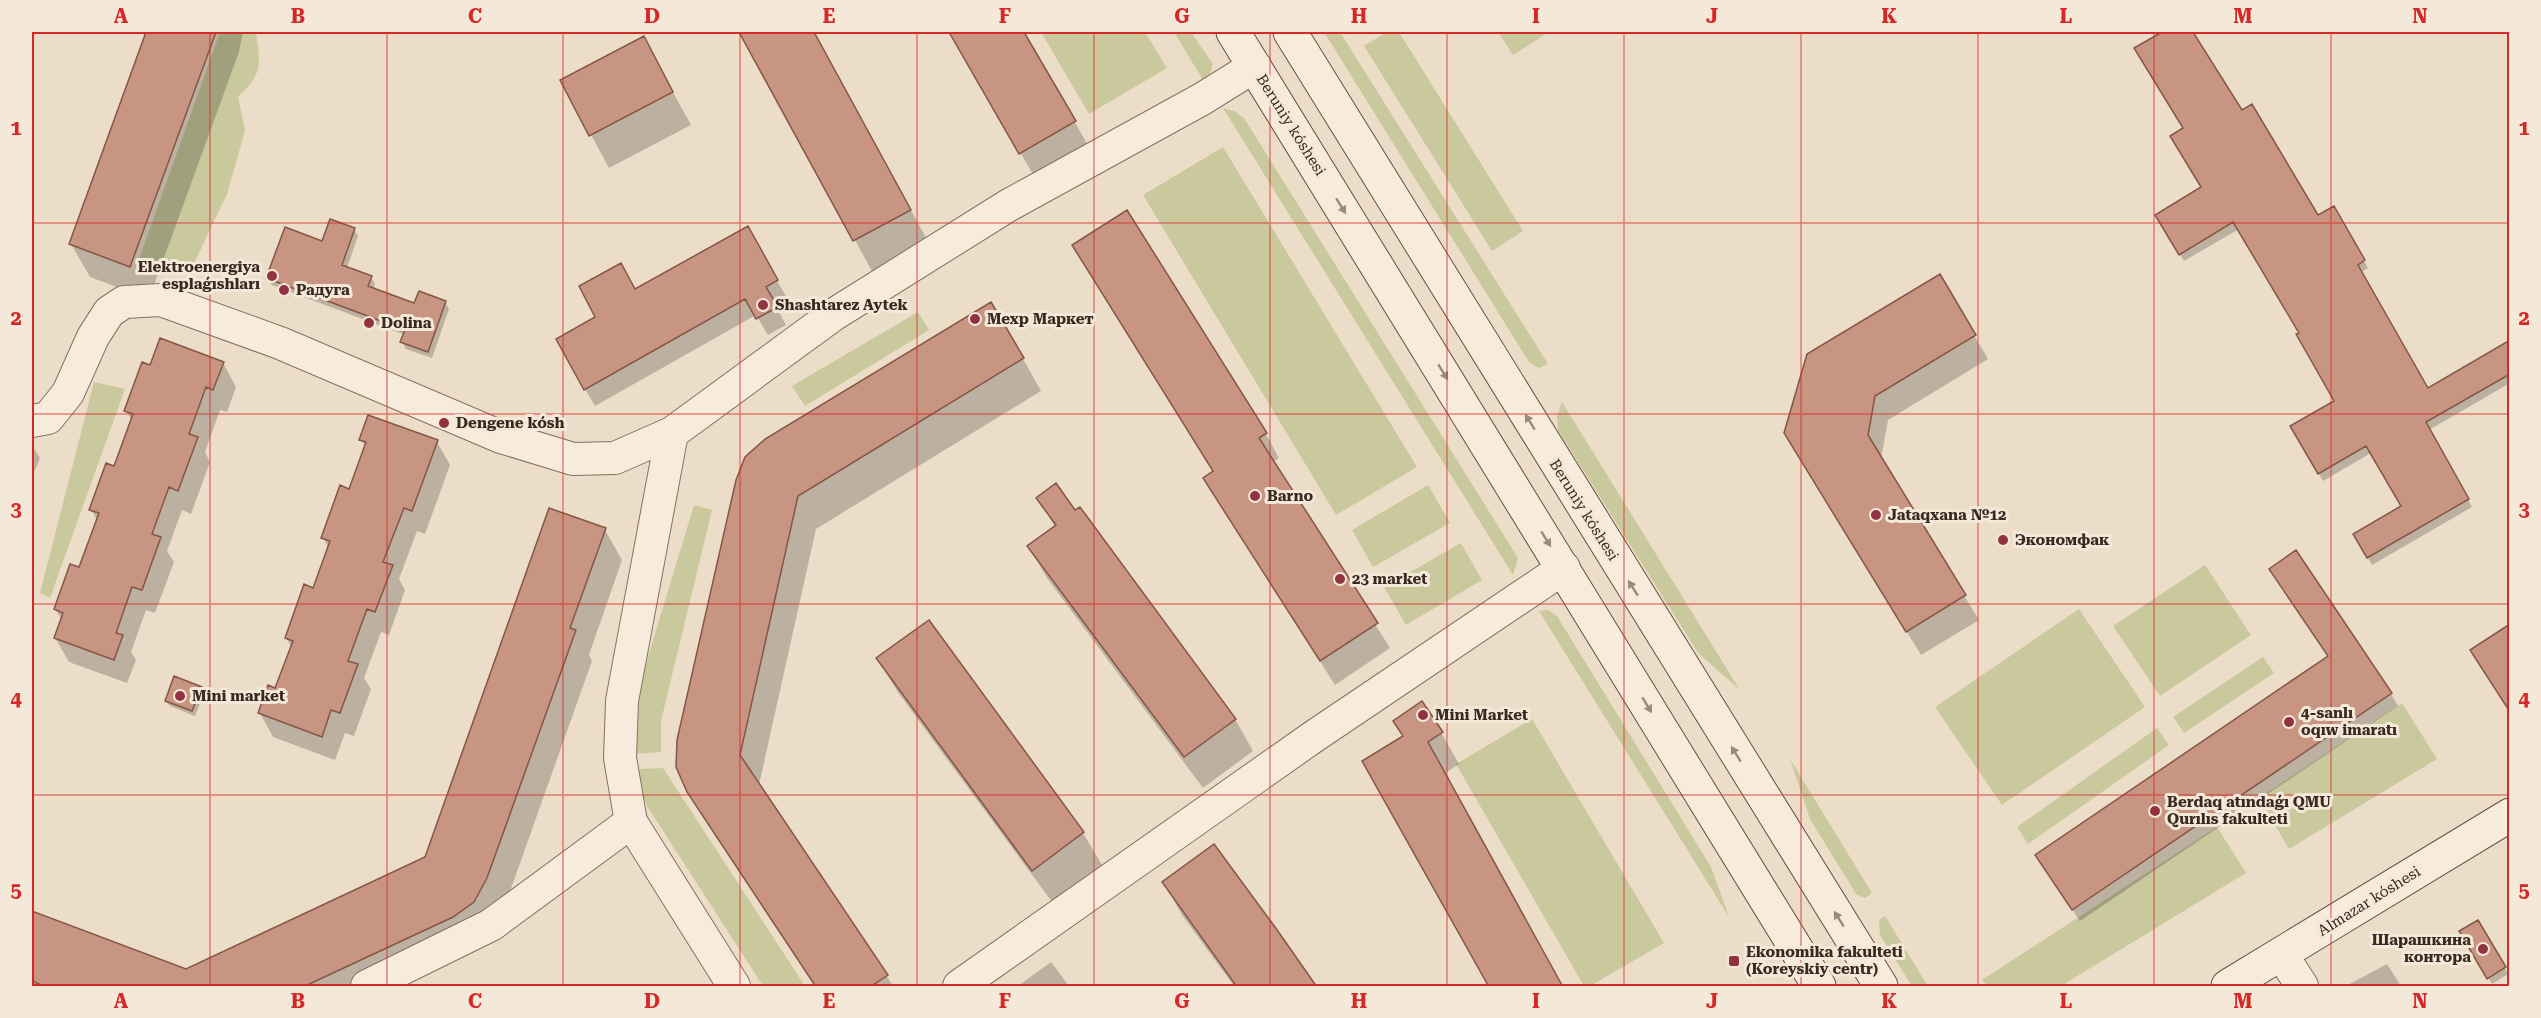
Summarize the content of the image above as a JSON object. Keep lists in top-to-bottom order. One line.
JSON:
{"streets":{"street":["Beruniy kóshesi","Almazar kóshesi"]},"places":{"other":["Elektroenergiya esplaǵıshları","Радуга","Shashtarez Aytek","Мехр Маркет","Dolina","Dengene kósh","Barno","Jataqxana №12","Экономфак","23 market","Mini market","Mini Market","4-sanlı oqıw imaratı","Berdaq atındaǵı QMU Qurılıs fakulteti","Шарашкина контора"],"transit":["Ekonomika fakulteti (Koreyskiy centr)"]},"grid":{"columns":["A","B","C","D","E","F","G","H","I","J","K","L","M","N"],"rows":["1","2","3","4","5"]}}
